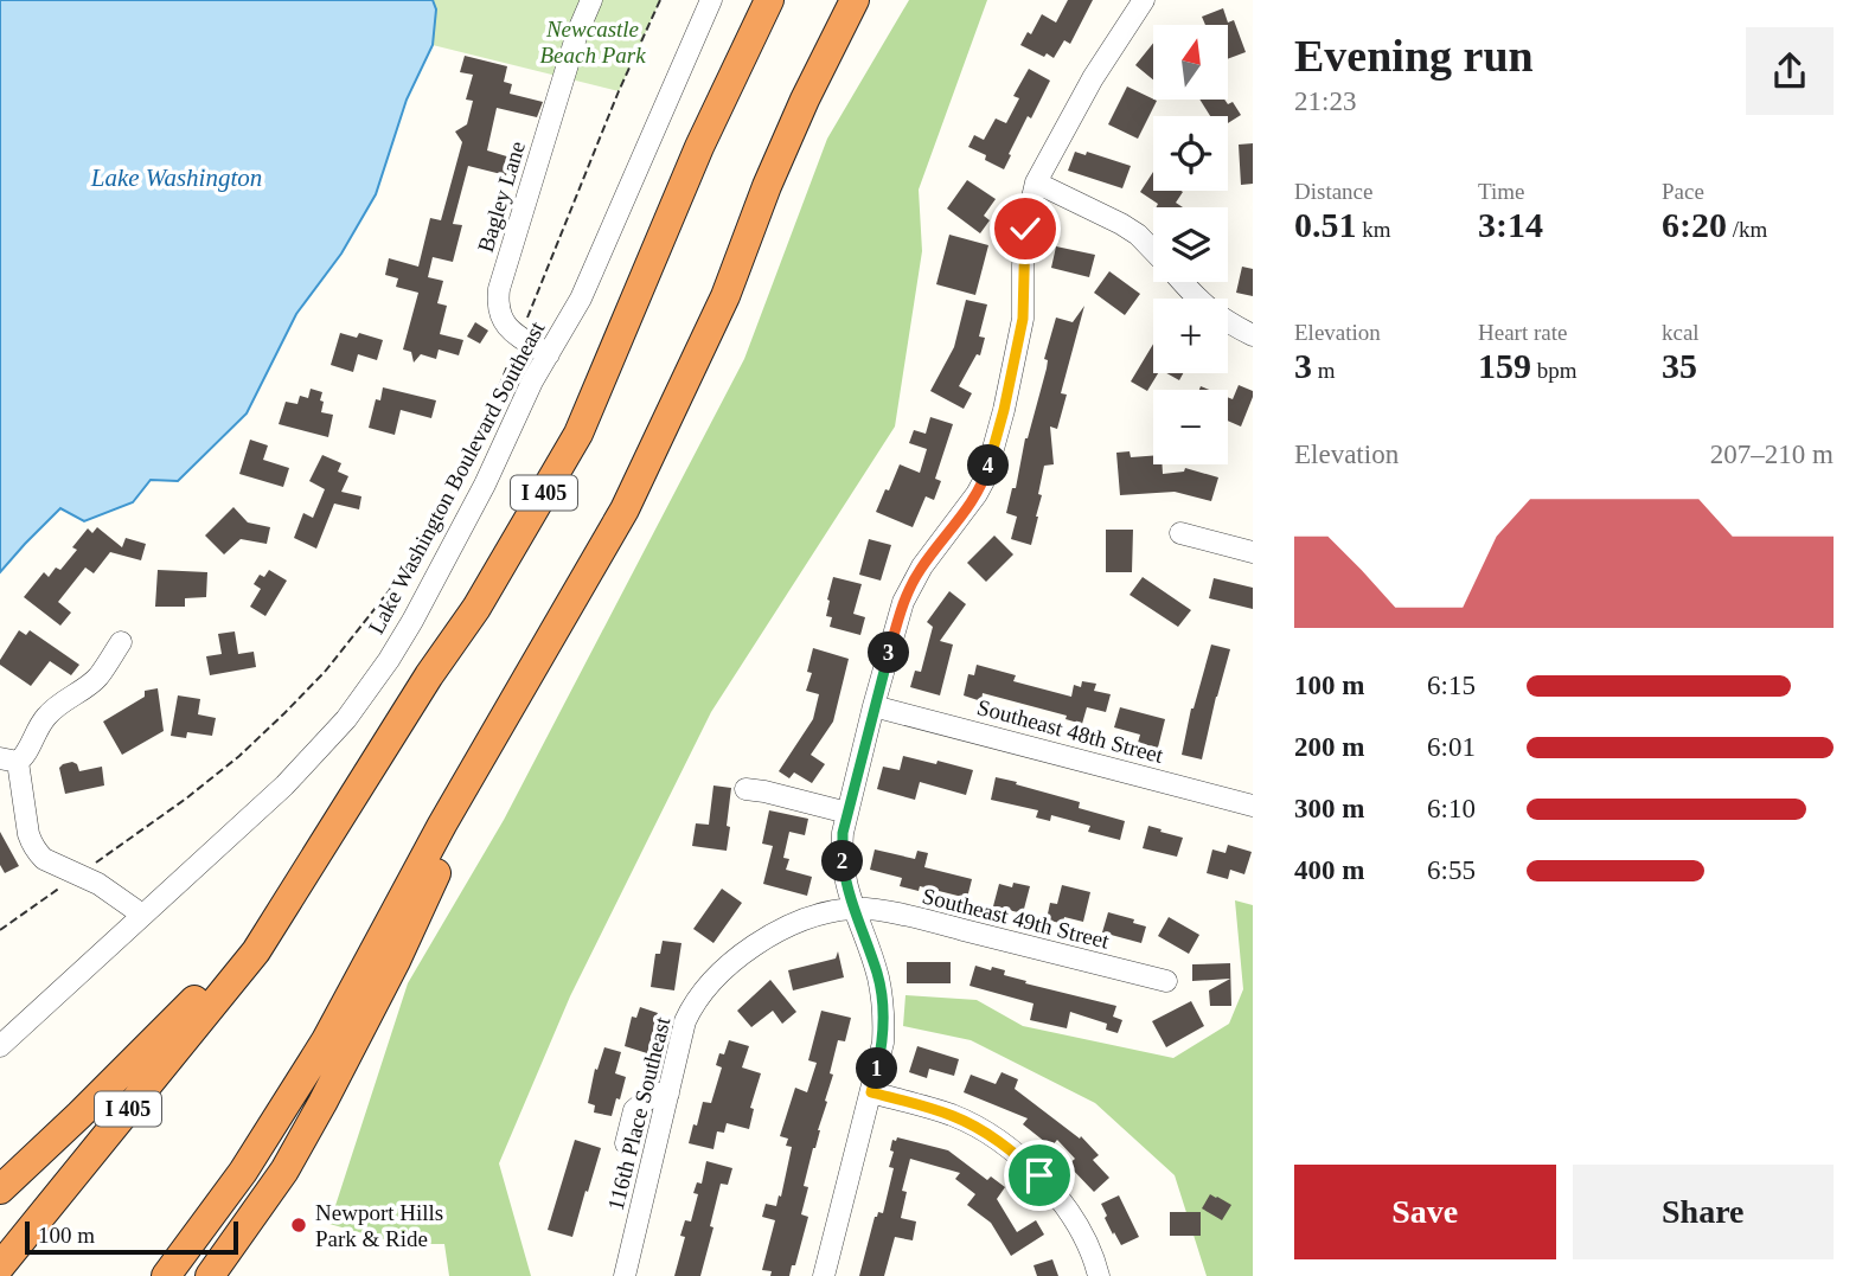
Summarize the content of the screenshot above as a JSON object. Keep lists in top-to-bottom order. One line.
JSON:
{"streets":{"highway":["I 405"],"street":["Bagley Lane","Lake Washington Boulevard Southeast","Southeast 48th Street","Southeast 49th Street","116th Place Southeast"]},"crossings":[["Bagley Lane","Lake Washington Boulevard Southeast"],["Southeast 49th Street","116th Place Southeast"]],"water":["Lake Washington"],"parks":["Newcastle Beach Park"],"places":["Newport Hills Park & Ride"],"scale_bar":"100 m","north":"top","page":{"heading":["Evening run","21:23"],"map_buttons":["+","−"],"stats":[["Distance","0.51 km"],["Time","3:14"],["Pace","6:20 /km"],["Elevation","3 m"],["Heart rate","159 bpm"],["kcal","35"]],"chart":["Elevation","207–210 m"],"pins":["4","3","2","1"],"list":[{"name":"100 m","note":"6:15"},{"name":"200 m","note":"6:01"},{"name":"300 m","note":"6:10"},{"name":"400 m","note":"6:55"}],"buttons":["Save","Share"],"scale":"100 m"}}
